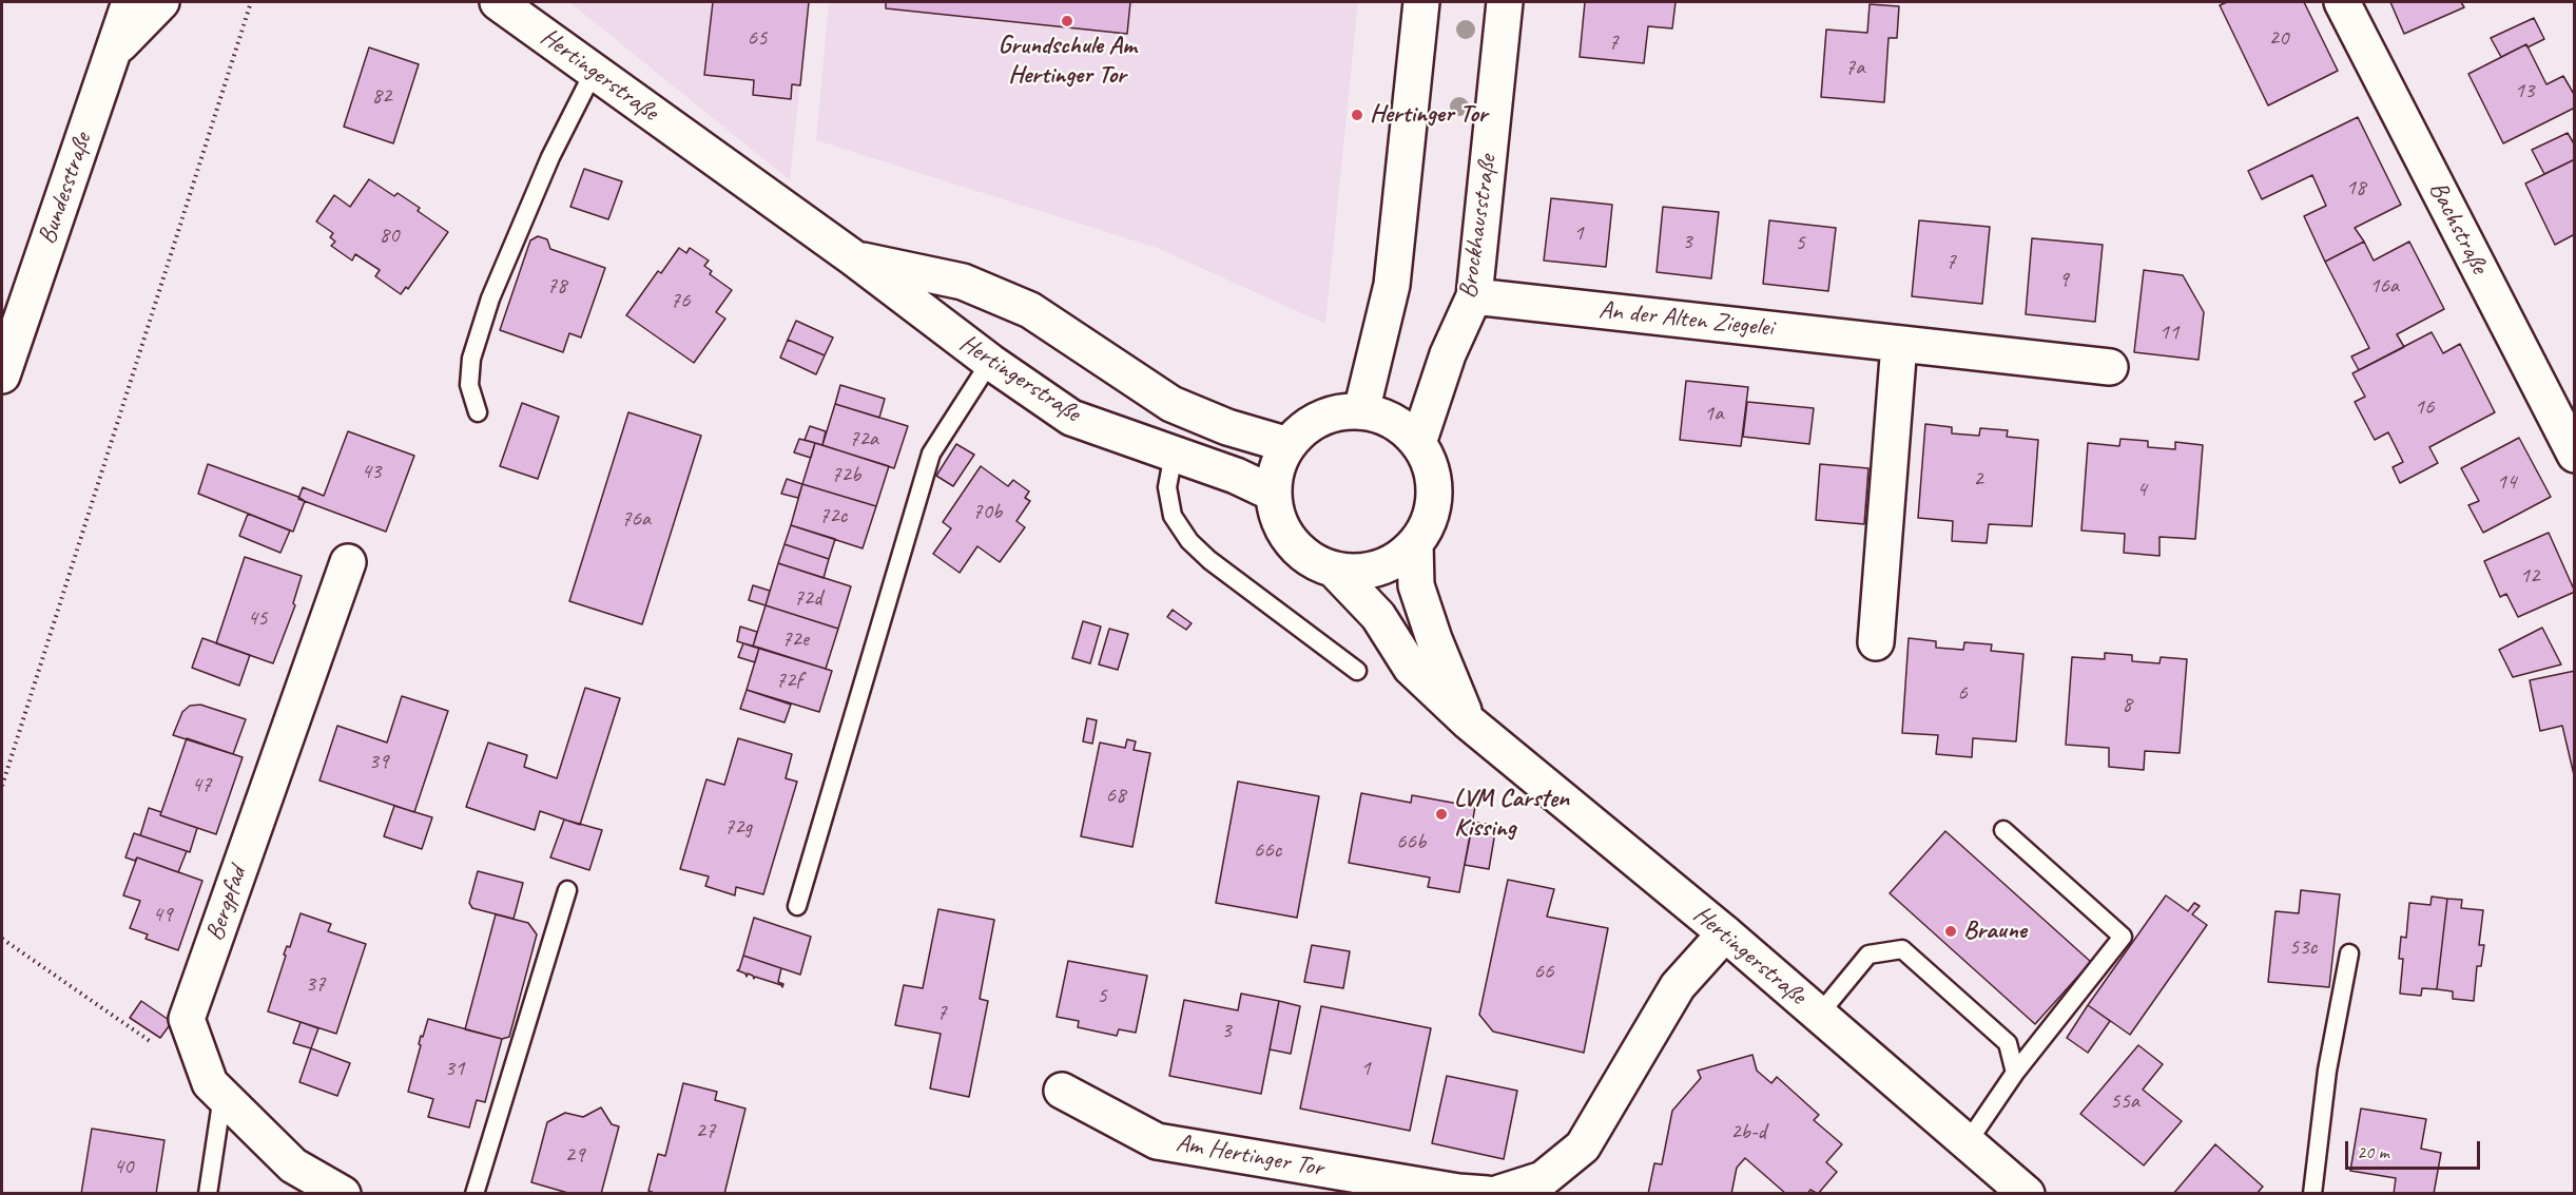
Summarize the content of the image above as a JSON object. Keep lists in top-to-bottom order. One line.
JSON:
{"streets":{"street":["Hertingerstraße","Bundesstraße","Brockhausstraße","Bachstraße","An der Alten Ziegelei","Bergpfad","Am Hertinger Tor"]},"crossings":[["Hertingerstraße","Brockhausstraße"],["Brockhausstraße","An der Alten Ziegelei"]],"places":["Grundschule Am Hertinger Tor","Hertinger Tor","LVM Carsten Kissing","Braune"],"house_numbers":["65","20","7","7a","13","82","18","1","80","3","5","7","9","78","16a","76","11","16","1a","72a","43","72b","2","14","4","70b","72c","76a","12","72d","45","72e","72f","6","8","39","47","68","72g","66b","66c","49","53c","66","37","5","7","3","31","1","55a","27","2b-d","29","40"],"scale_bar":"20 m"}
